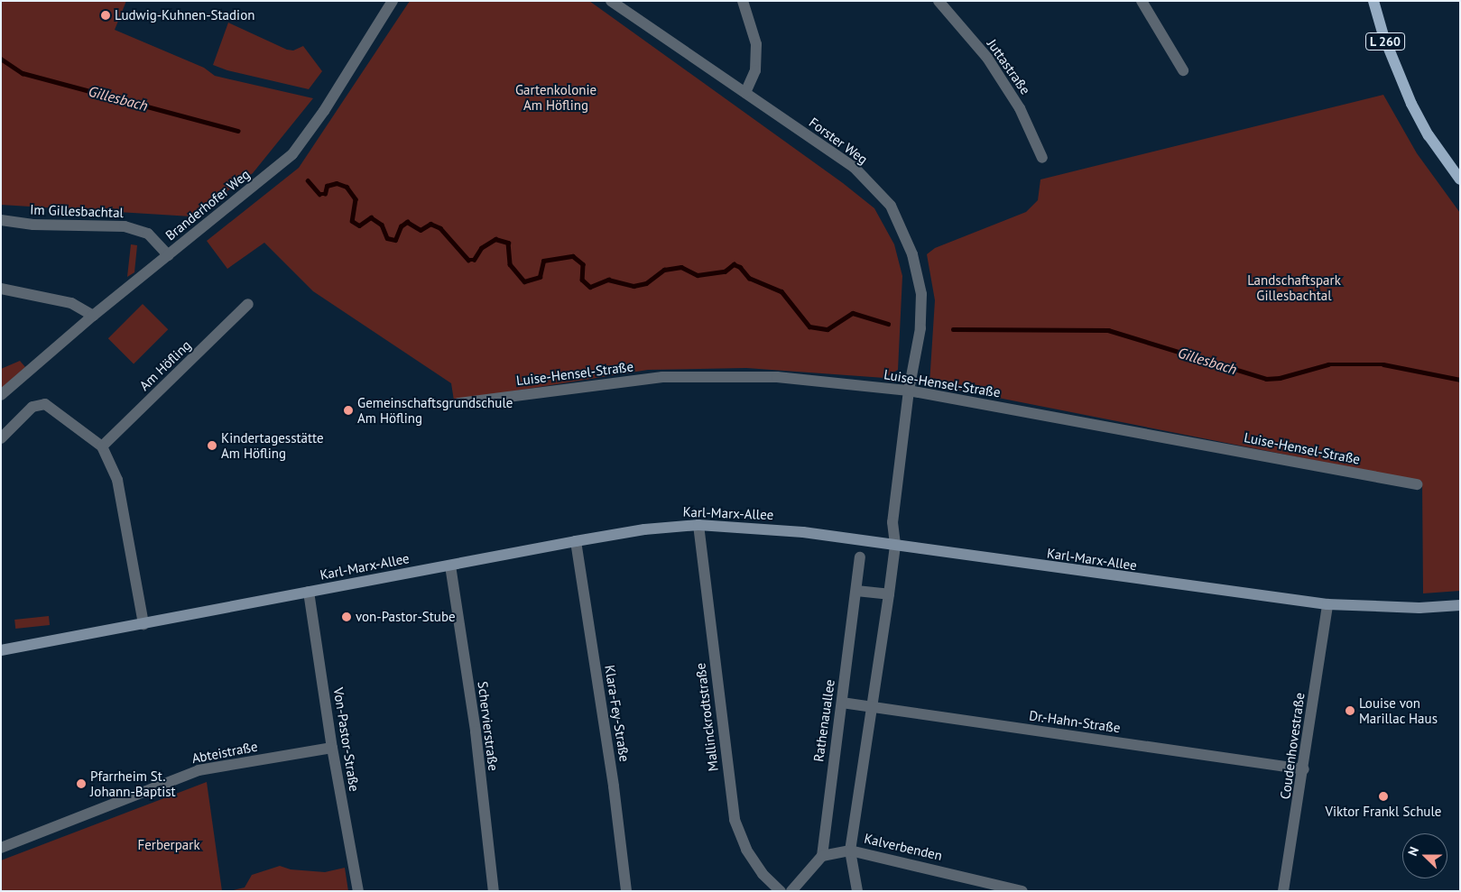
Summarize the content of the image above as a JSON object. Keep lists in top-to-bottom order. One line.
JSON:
{"streets":{"main road":["L 260"],"street":["Juttastraße","Forster Weg","Branderhofer Weg","Im Gillesbachtal","Am Höfling","Luise-Hensel-Straße","Karl-Marx-Allee","Klara-Fey-Straße","Mallinckrodtstraße","Rathenauallee","Dr.-Hahn-Straße","Schervierstraße","Von-Pastor-Straße","Coudenhovestraße","Abteistraße","Kalverbenden"]},"crossings":[["Forster Weg","Luise-Hensel-Straße"],["Forster Weg","Karl-Marx-Allee"],["Branderhofer Weg","Im Gillesbachtal"],["Karl-Marx-Allee","Klara-Fey-Straße"],["Karl-Marx-Allee","Mallinckrodtstraße"],["Karl-Marx-Allee","Schervierstraße"],["Karl-Marx-Allee","Von-Pastor-Straße"],["Karl-Marx-Allee","Coudenhovestraße"],["Rathenauallee","Dr.-Hahn-Straße"],["Rathenauallee","Kalverbenden"],["Dr.-Hahn-Straße","Coudenhovestraße"],["Von-Pastor-Straße","Abteistraße"]],"water":["Gillesbach"],"parks":["Gartenkolonie Am Höfling","Landschaftspark Gillesbachtal","Ferberpark"],"places":["Ludwig-Kuhnen-Stadion","Gemeinschaftsgrundschule Am Höfling","Kindertagesstätte Am Höfling","von-Pastor-Stube","Louise von Marillac Haus","Pfarrheim St. Johann-Baptist","Viktor Frankl Schule"],"north":"left"}
